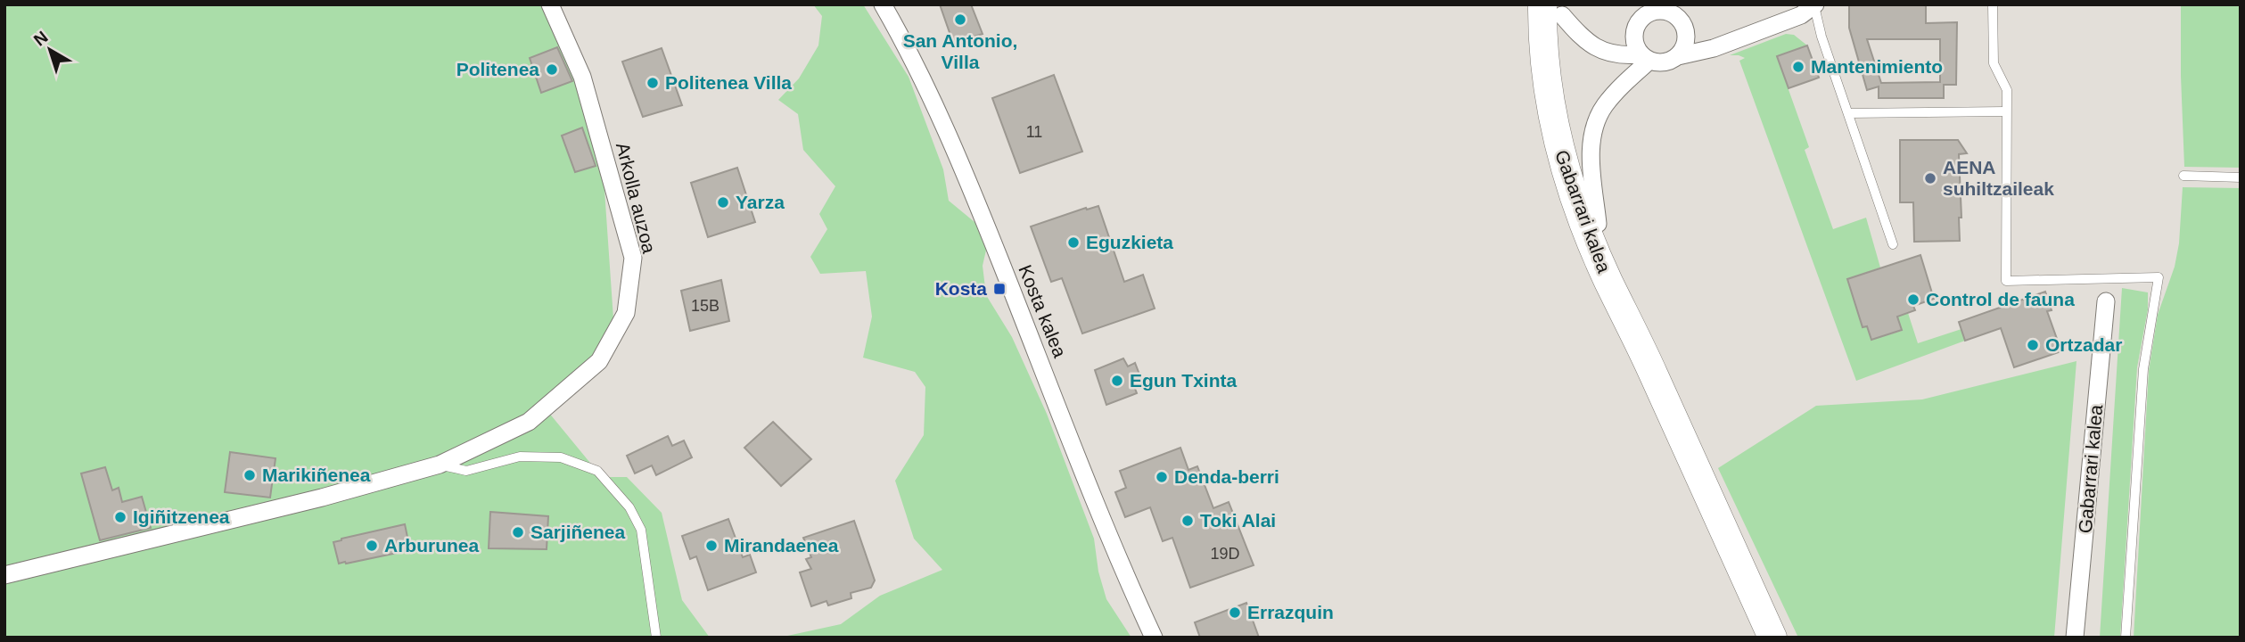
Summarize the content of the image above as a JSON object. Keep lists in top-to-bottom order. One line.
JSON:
{"streets":{"main road":["Gabarrari kalea"],"street":["Arkolla auzoa","Kosta kalea"]},"places":{"other":["San Antonio, Villa","Mantenimiento","Politenea","Politenea Villa","AENA suhiltzaileak","Yarza","Eguzkieta","Control de fauna","Ortzadar","Egun Txinta","Marikiñenea","Denda-berri","Igiñitzenea","Toki Alai","Sarjiñenea","Arburunea","Mirandaenea","Errazquin"],"transit":["Kosta"]},"house_numbers":["11","15B","19D"],"north":"top left"}
